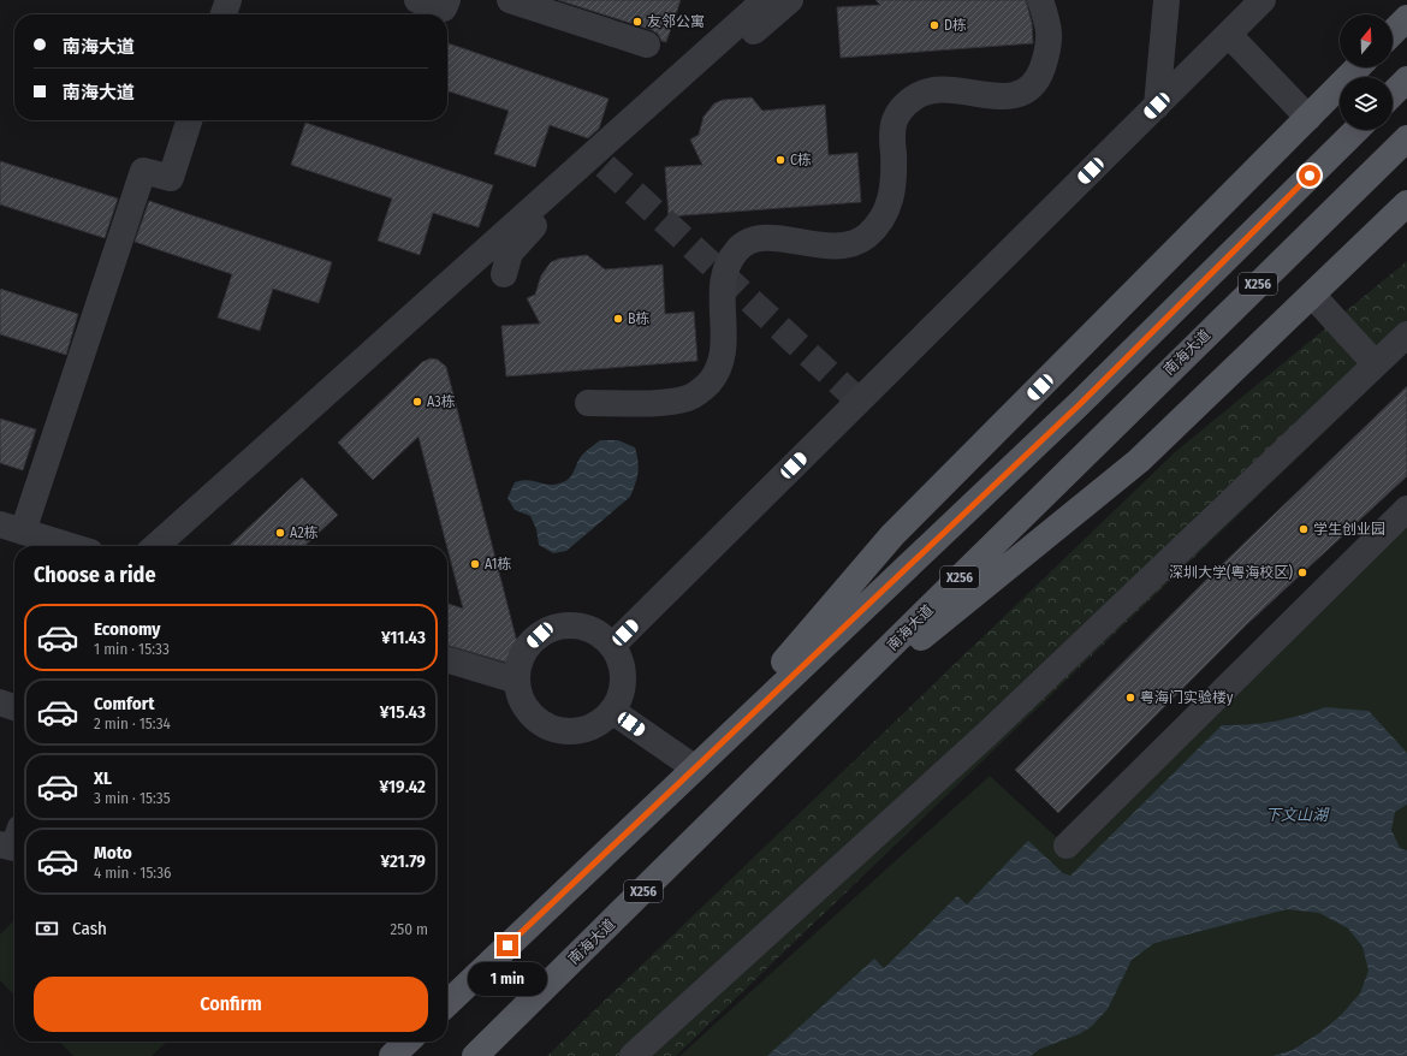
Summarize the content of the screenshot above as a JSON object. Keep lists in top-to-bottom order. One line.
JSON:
{"streets":{"main road":["X256","南海大道"]},"water":["下文山湖"],"places":["友邻公寓","D栋","C栋","B栋","A3栋","学生创业园","A2栋","A1栋","深圳大学(粤海校区)","粤海门实验楼y"],"north":"top","page":{"banner":["南海大道","南海大道"],"heading":"Choose a ride","list":[{"name":"Economy","note":"1 min · 15:33","value":"¥11.43"},{"name":"Comfort","note":"2 min · 15:34","value":"¥15.43"},{"name":"XL","note":"3 min · 15:35","value":"¥19.42"},{"name":"Moto","note":"4 min · 15:36","value":"¥21.79"}],"pay":["Cash","250 m"],"bubble":"1 min","buttons":"Confirm"}}
